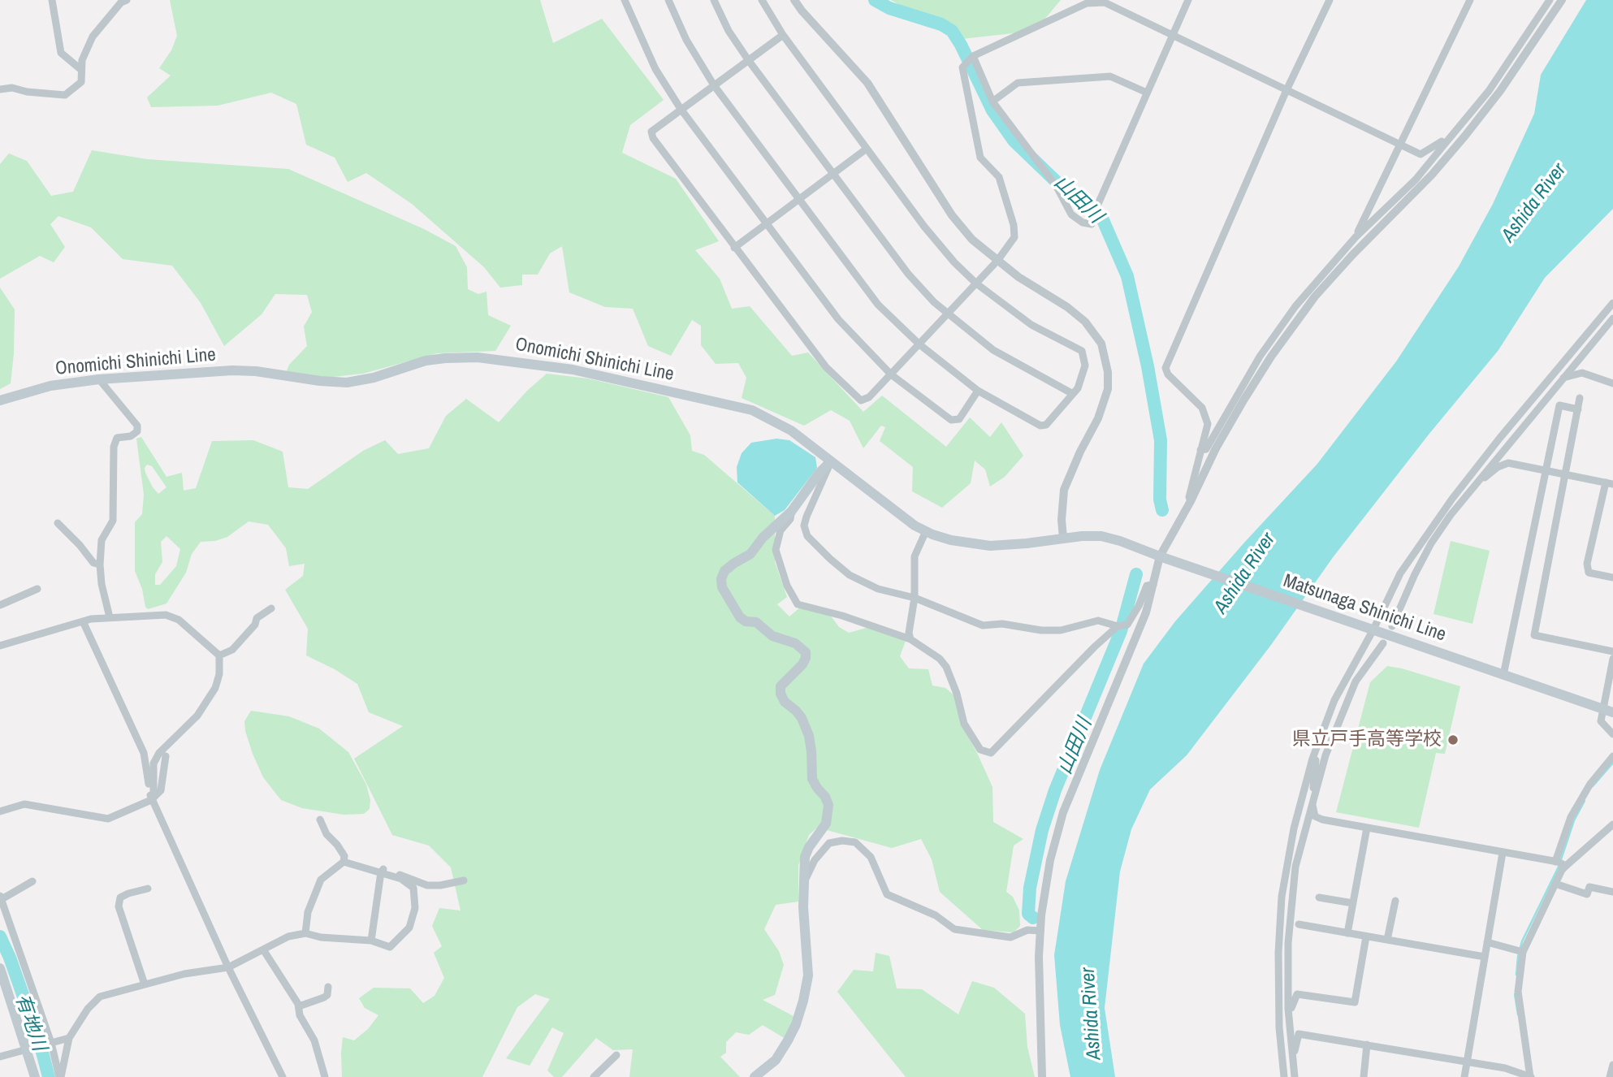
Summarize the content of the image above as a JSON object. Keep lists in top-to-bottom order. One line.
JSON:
{"streets":{"main road":["Onomichi Shinichi Line","Matsunaga Shinichi Line"]},"crossings":[["Onomichi Shinichi Line","Matsunaga Shinichi Line"]],"water":["山田川","Ashida River","有地川"],"places":["県立戸手高等学校"]}
